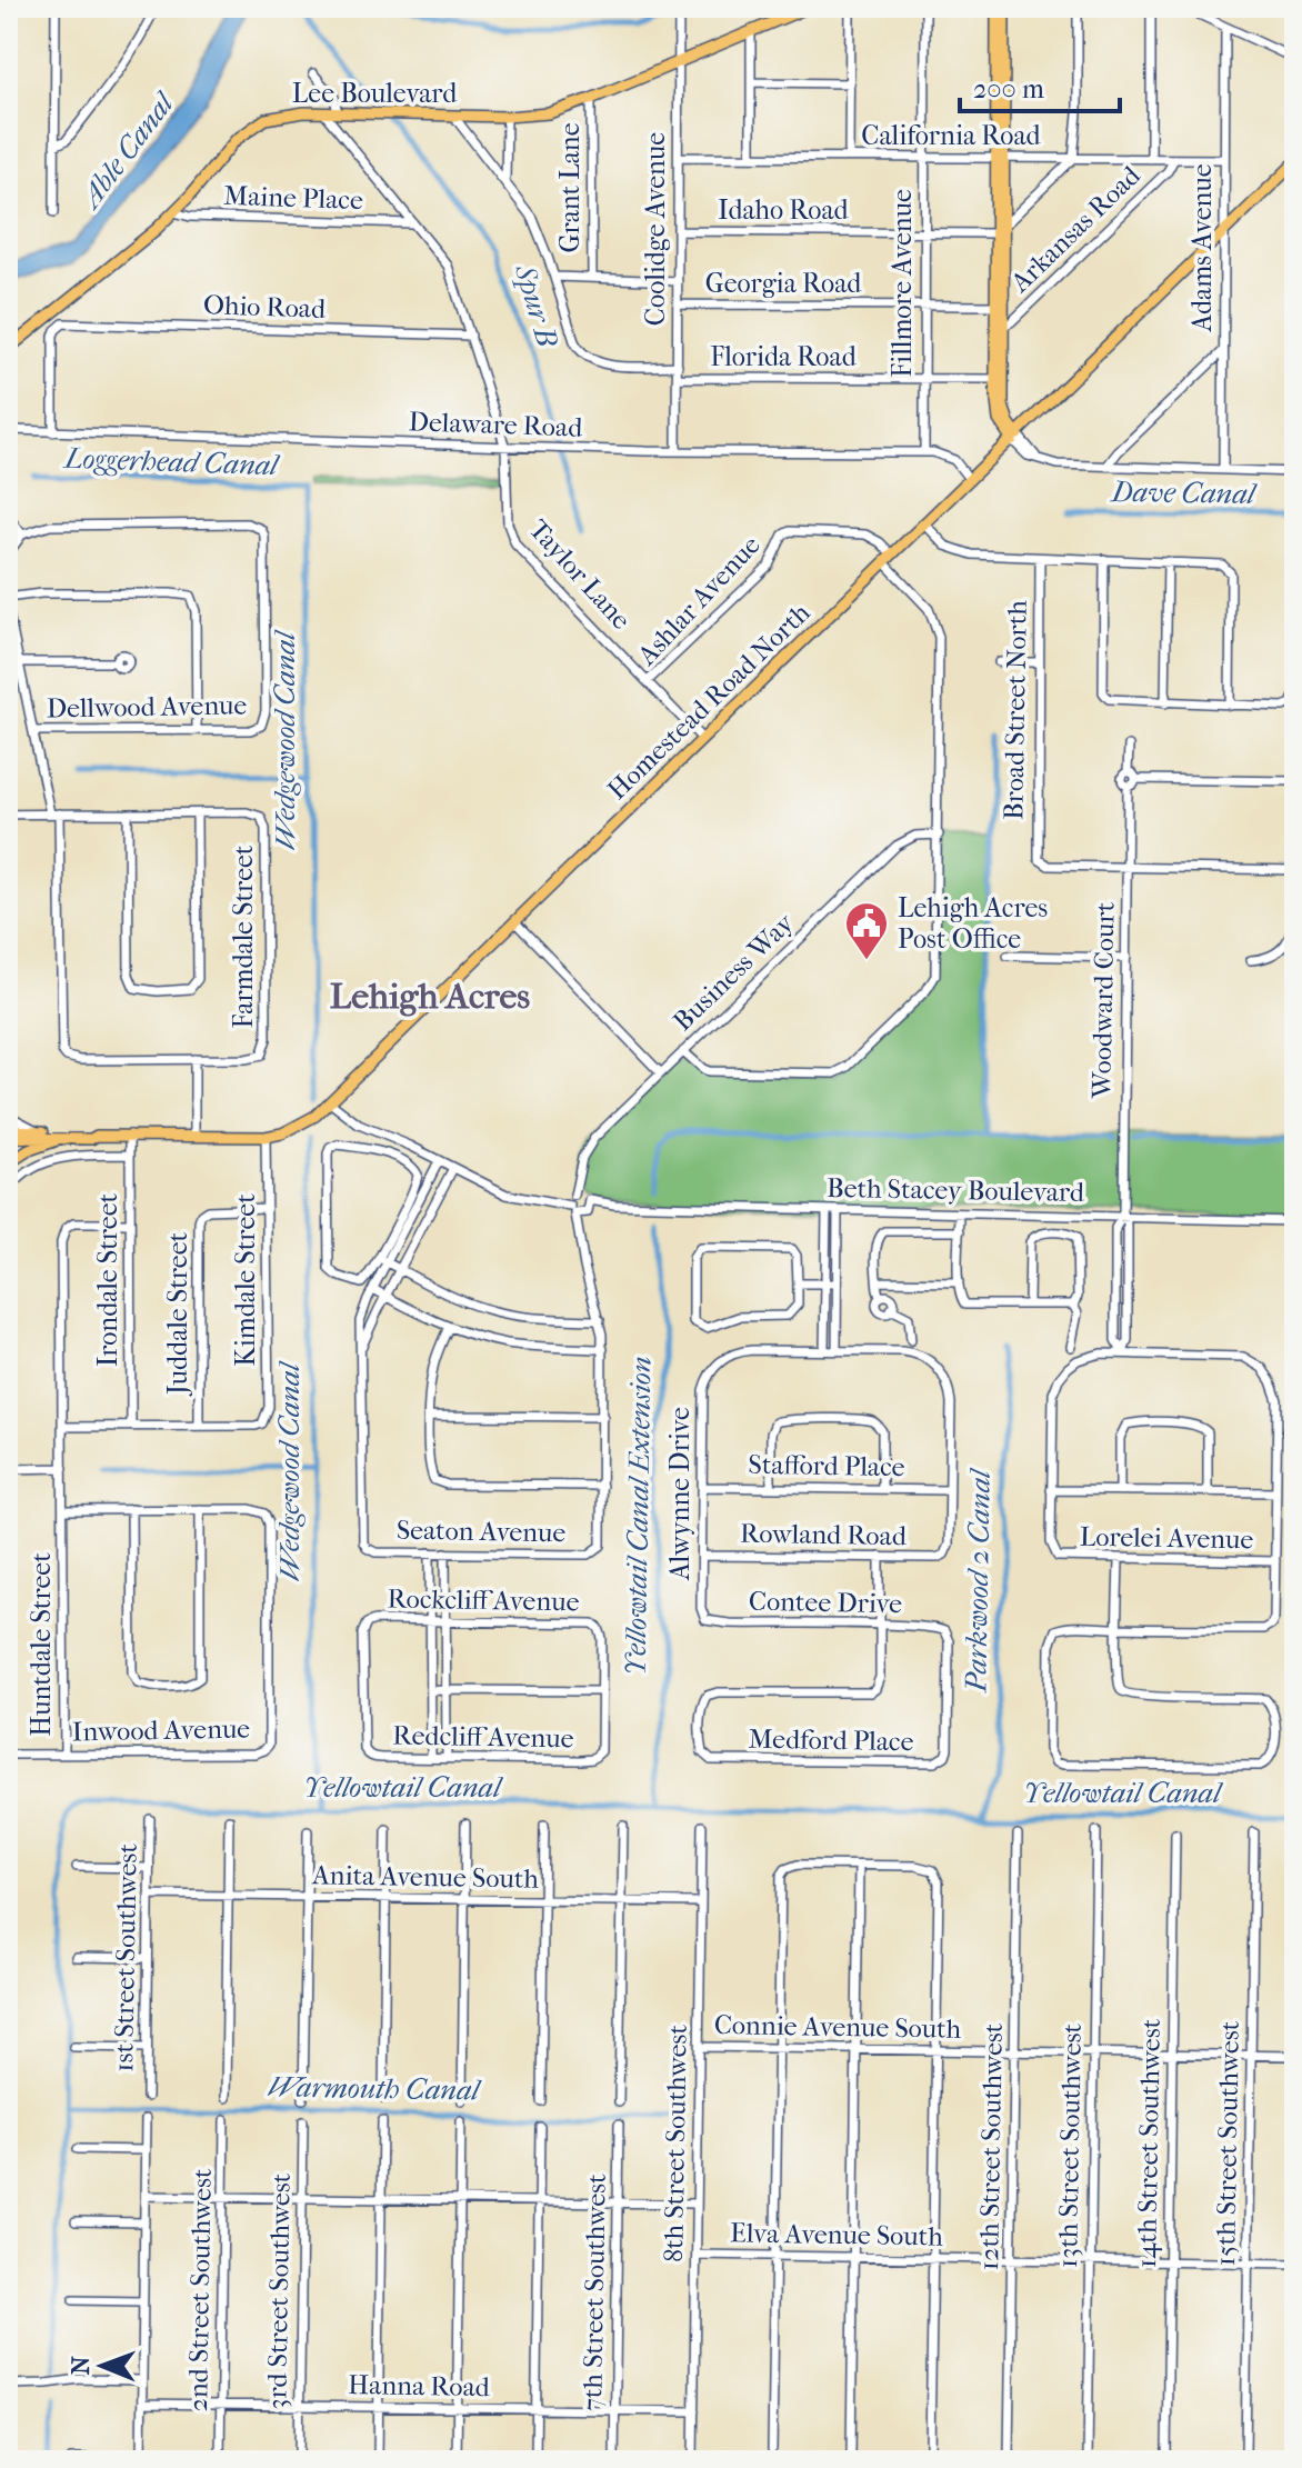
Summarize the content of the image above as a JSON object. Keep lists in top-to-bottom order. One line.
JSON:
{"streets":{"main road":["Lee Boulevard","Homestead Road North"],"street":["California Road","Grant Lane","Maine Place","Idaho Road","Coolidge Avenue","Arkansas Road","Adams Avenue","Georgia Road","Fillmore Avenue","Ohio Road","Florida Road","Delaware Road","Taylor Lane","Ashlar Avenue","Dellwood Avenue","Broad Street North","Farmdale Street","Business Way","Woodward Court","Beth Stacey Boulevard","Irondale Street","Kimdale Street","Juddale Street","Stafford Place","Alwynne Drive","Seaton Avenue","Rowland Road","Lorelei Avenue","Rockcliff Avenue","Contee Drive","Huntdale Street","Inwood Avenue","Redcliff Avenue","Medford Place","Anita Avenue South","1st Street Southwest","Connie Avenue South","8th Street Southwest","14th Street Southwest","15th Street Southwest","13th Street Southwest","12th Street Southwest","Elva Avenue South","2nd Street Southwest","3rd Street Southwest","7th Street Southwest","Hanna Road"]},"crossings":[["Lee Boulevard","Grant Lane"],["Lee Boulevard","Maine Place"],["Lee Boulevard","Coolidge Avenue"],["Lee Boulevard","Taylor Lane"],["California Road","Coolidge Avenue"],["California Road","Arkansas Road"],["California Road","Adams Avenue"],["California Road","Fillmore Avenue"],["Maine Place","Taylor Lane"],["Idaho Road","Coolidge Avenue"],["Idaho Road","Fillmore Avenue"],["Coolidge Avenue","Georgia Road"],["Coolidge Avenue","Florida Road"],["Coolidge Avenue","Delaware Road"],["Adams Avenue","Homestead Road North"],["Georgia Road","Fillmore Avenue"],["Fillmore Avenue","Florida Road"],["Fillmore Avenue","Delaware Road"],["Ohio Road","Delaware Road"],["Ohio Road","Taylor Lane"],["Delaware Road","Taylor Lane"],["Delaware Road","Homestead Road North"],["Taylor Lane","Ashlar Avenue"],["Ashlar Avenue","Homestead Road North"],["Homestead Road North","Beth Stacey Boulevard"],["Homestead Road North","Irondale Street"],["Homestead Road North","Kimdale Street"],["Broad Street North","Woodward Court"],["Business Way","Beth Stacey Boulevard"],["Woodward Court","Beth Stacey Boulevard"],["Irondale Street","Huntdale Street"],["Kimdale Street","Juddale Street"],["Stafford Place","Alwynne Drive"],["Alwynne Drive","Rowland Road"],["Alwynne Drive","Contee Drive"],["Rockcliff Avenue","Redcliff Avenue"],["Contee Drive","Medford Place"],["Huntdale Street","Inwood Avenue"],["Anita Avenue South","1st Street Southwest"],["Anita Avenue South","8th Street Southwest"],["Connie Avenue South","8th Street Southwest"],["Connie Avenue South","14th Street Southwest"],["Connie Avenue South","15th Street Southwest"],["Connie Avenue South","13th Street Southwest"],["Connie Avenue South","12th Street Southwest"],["8th Street Southwest","Elva Avenue South"],["8th Street Southwest","Hanna Road"],["14th Street Southwest","Elva Avenue South"],["15th Street Southwest","Elva Avenue South"],["13th Street Southwest","Elva Avenue South"],["12th Street Southwest","Elva Avenue South"],["Elva Avenue South","2nd Street Southwest"],["Elva Avenue South","3rd Street Southwest"],["Elva Avenue South","7th Street Southwest"],["2nd Street Southwest","Hanna Road"],["3rd Street Southwest","Hanna Road"],["7th Street Southwest","Hanna Road"]],"districts":["Lehigh Acres"],"water":["Able Canal","Spur B","Loggerhead Canal","Dave Canal","Wedgewood Canal","Yellowtail Canal Extension","Parkwood 2 Canal","Yellowtail Canal","Warmouth Canal"],"places":{"public building":["Lehigh Acres Post Office"]},"scale_bar":"200 m","north":"left"}
